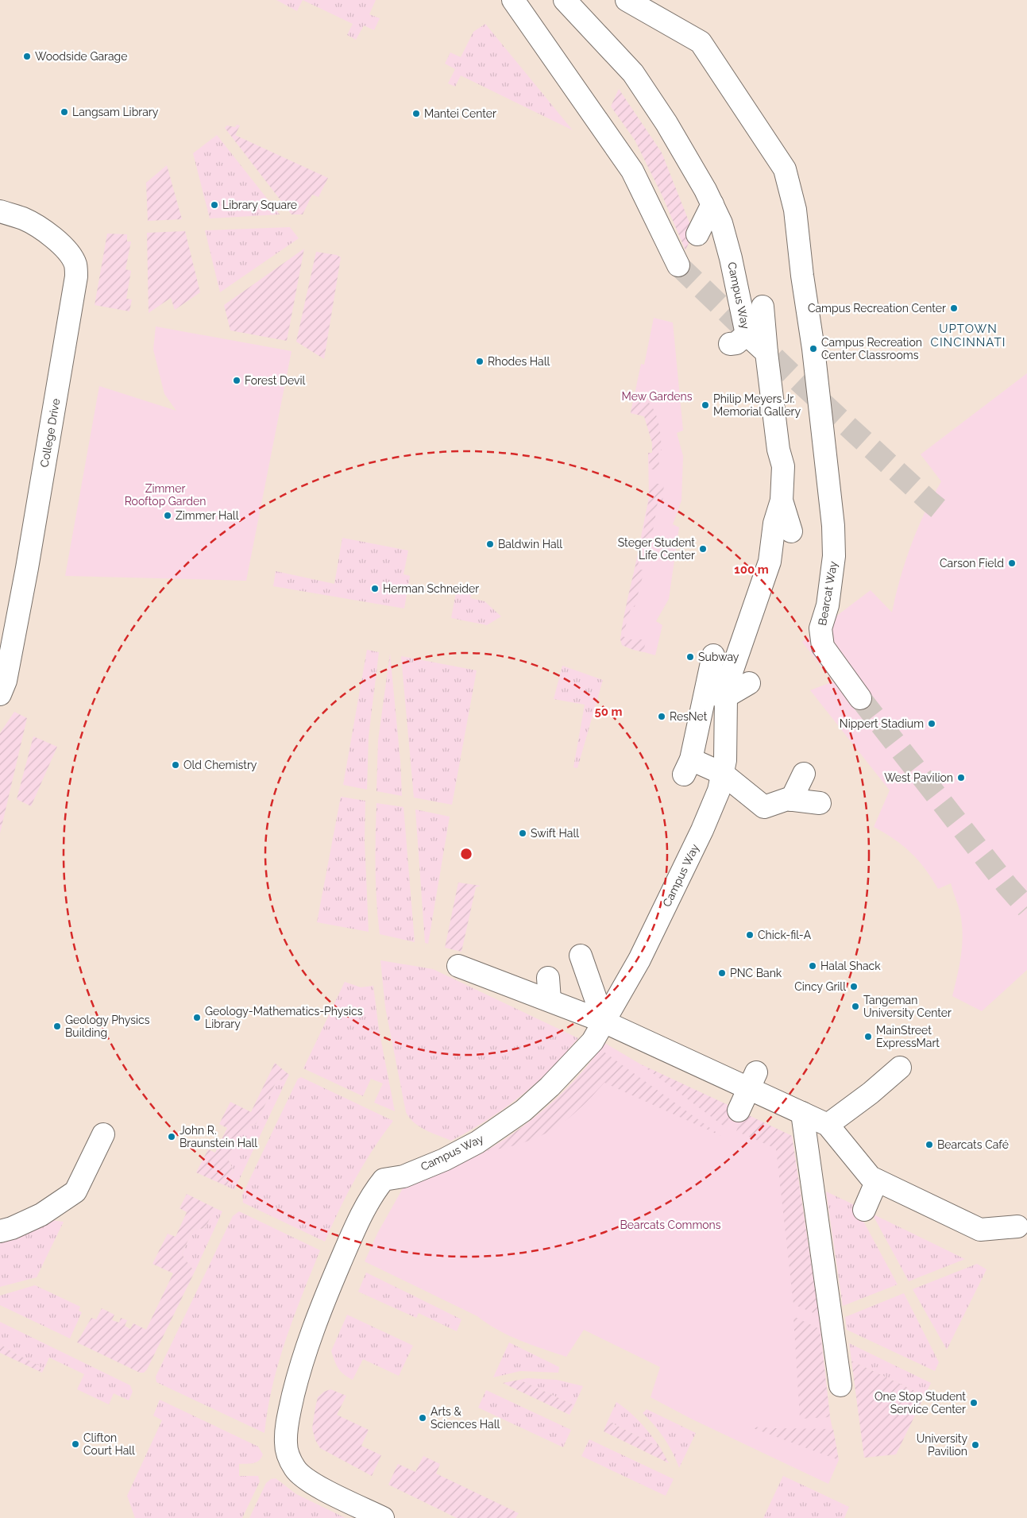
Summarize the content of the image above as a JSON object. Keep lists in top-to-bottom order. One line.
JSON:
{"streets":{"street":["Campus Way","College Drive","Bearcat Way"]},"districts":["UPTOWN CINCINNATI"],"parks":["Mew Gardens","Zimmer Rooftop Garden","Bearcats Commons"],"places":["Woodside Garage","Langsam Library","Mantei Center","Library Square","Campus Recreation Center","Campus Recreation Center Classrooms","Rhodes Hall","Forest Devil","Philip Meyers Jr. Memorial Gallery","Zimmer Hall","Baldwin Hall","Steger Student Life Center","Carson Field","Herman Schneider","Subway","ResNet","Nippert Stadium","Old Chemistry","West Pavilion","Swift Hall","Chick-fil-A","Halal Shack","PNC Bank","Cincy Grill","Tangeman University Center","Geology-Mathematics-Physics Library","Geology Physics Building","MainStreet ExpressMart","John R. Braunstein Hall","Bearcats Café","One Stop Student Service Center","Arts & Sciences Hall","Clifton Court Hall","University Pavilion"],"rings":["100 m","50 m"]}
